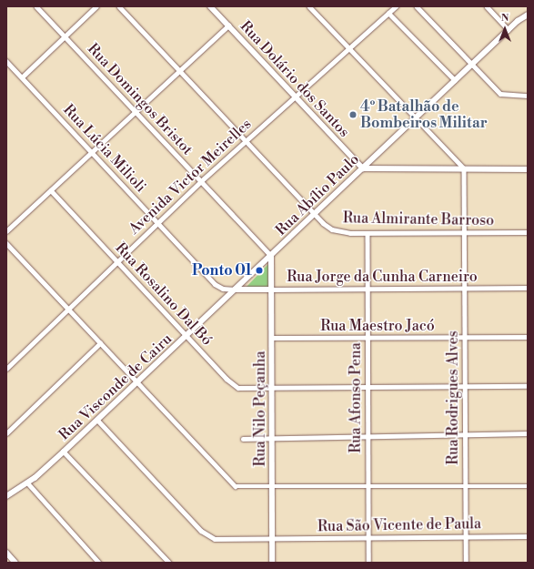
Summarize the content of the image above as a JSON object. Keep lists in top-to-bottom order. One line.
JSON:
{"streets":{"street":["Rua Dolário dos Santos","Rua Domingos Bristot","Rua Lúcia Milioli","Avenida Victor Meirelles","Rua Abílio Paulo","Rua Almirante Barroso","Rua Jorge da Cunha Carneiro","Rua Rosalino Dal Bó","Rua Maestro Jacó","Rua Visconde de Cairu","Rua Afonso Pena","Rua Rodrigues Alves","Rua Nilo Peçanha","Rua São Vicente de Paula"]},"crossings":[["Rua Dolário dos Santos","Avenida Victor Meirelles"],["Rua Dolário dos Santos","Rua Abílio Paulo"],["Rua Domingos Bristot","Avenida Victor Meirelles"],["Rua Domingos Bristot","Rua Abílio Paulo"],["Rua Domingos Bristot","Rua Nilo Peçanha"],["Rua Lúcia Milioli","Avenida Victor Meirelles"],["Rua Lúcia Milioli","Rua Abílio Paulo"],["Rua Lúcia Milioli","Rua Jorge da Cunha Carneiro"],["Rua Lúcia Milioli","Rua Visconde de Cairu"],["Avenida Victor Meirelles","Rua Almirante Barroso"],["Avenida Victor Meirelles","Rua Rosalino Dal Bó"],["Rua Abílio Paulo","Rua Almirante Barroso"],["Rua Abílio Paulo","Rua Jorge da Cunha Carneiro"],["Rua Abílio Paulo","Rua Visconde de Cairu"],["Rua Abílio Paulo","Rua Nilo Peçanha"],["Rua Almirante Barroso","Rua Afonso Pena"],["Rua Almirante Barroso","Rua Rodrigues Alves"],["Rua Jorge da Cunha Carneiro","Rua Visconde de Cairu"],["Rua Jorge da Cunha Carneiro","Rua Afonso Pena"],["Rua Jorge da Cunha Carneiro","Rua Rodrigues Alves"],["Rua Jorge da Cunha Carneiro","Rua Nilo Peçanha"],["Rua Rosalino Dal Bó","Rua Visconde de Cairu"],["Rua Rosalino Dal Bó","Rua Afonso Pena"],["Rua Rosalino Dal Bó","Rua Rodrigues Alves"],["Rua Rosalino Dal Bó","Rua Nilo Peçanha"],["Rua Maestro Jacó","Rua Afonso Pena"],["Rua Maestro Jacó","Rua Rodrigues Alves"],["Rua Maestro Jacó","Rua Nilo Peçanha"],["Rua Visconde de Cairu","Rua São Vicente de Paula"],["Rua Afonso Pena","Rua São Vicente de Paula"],["Rua Rodrigues Alves","Rua São Vicente de Paula"],["Rua Nilo Peçanha","Rua São Vicente de Paula"]],"places":["4º Batalhão de Bombeiros Militar","Ponto 01"],"north":"top"}
